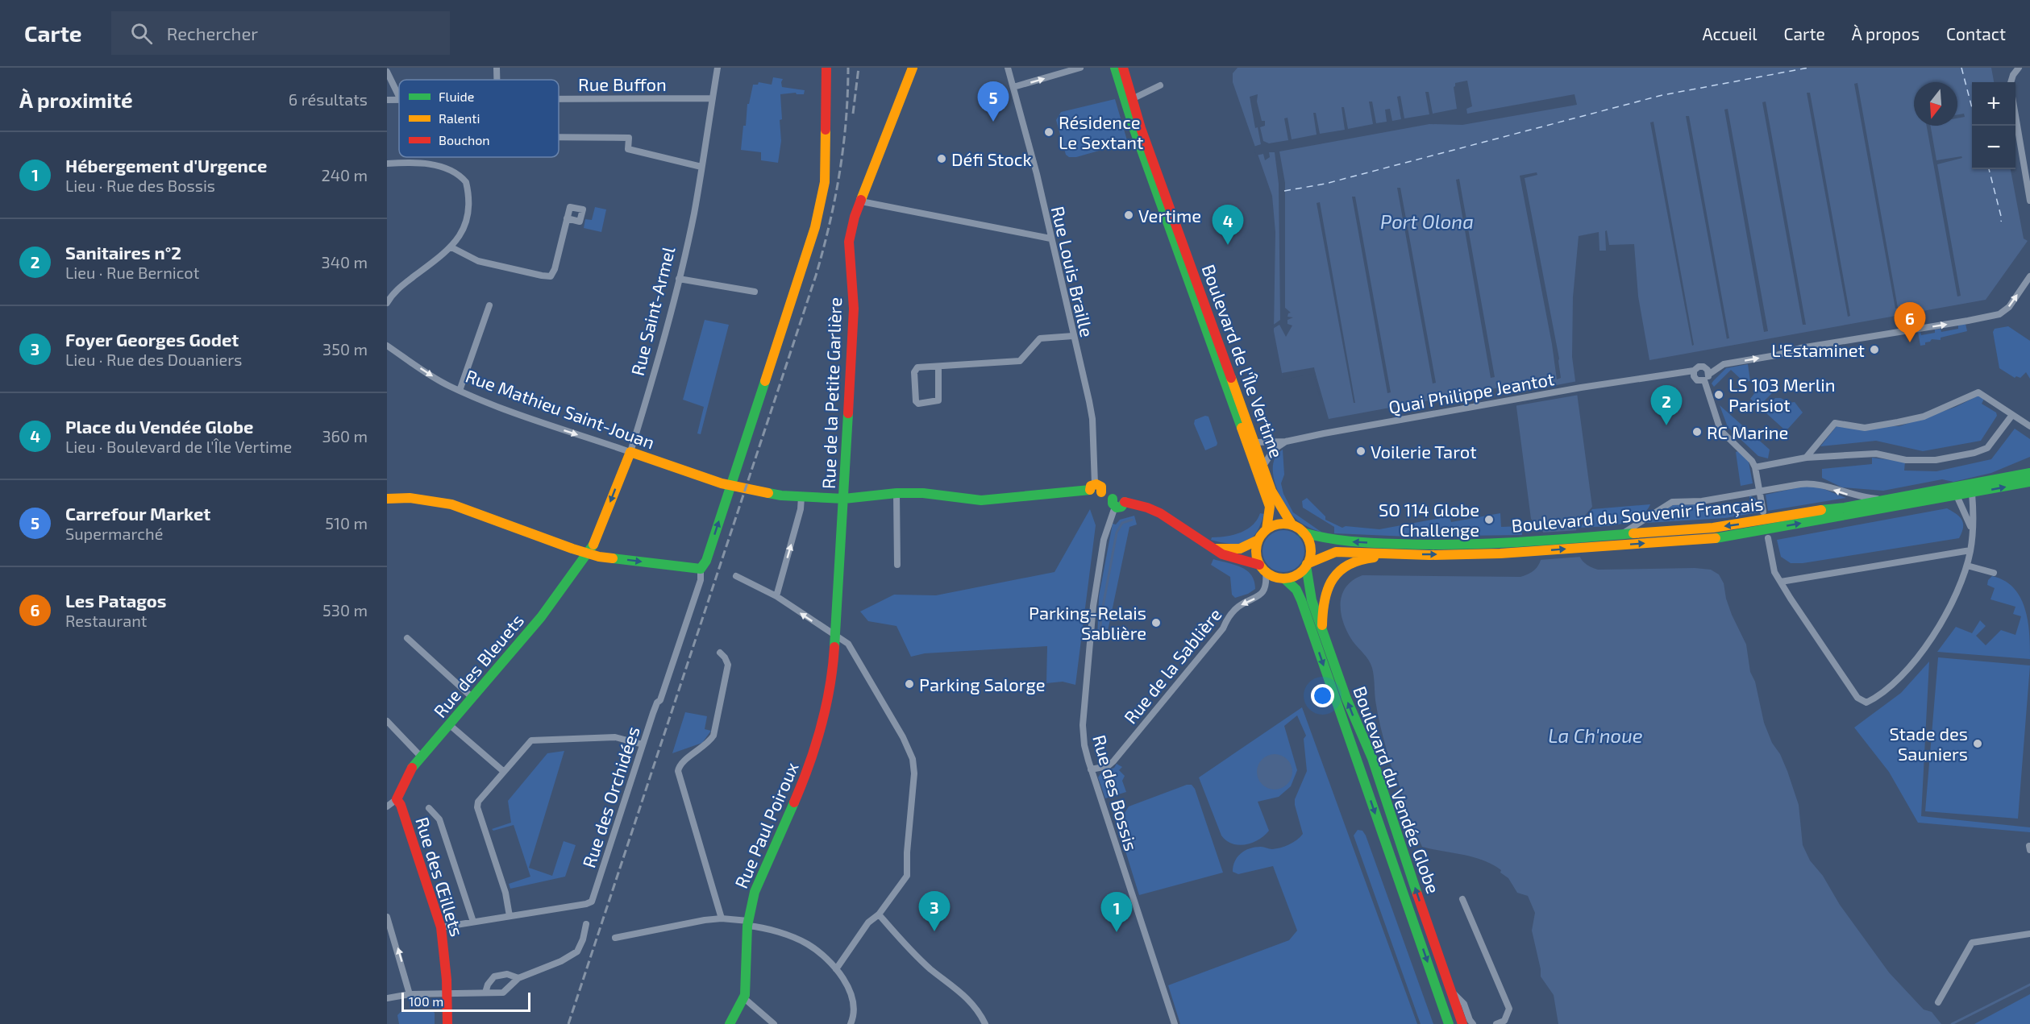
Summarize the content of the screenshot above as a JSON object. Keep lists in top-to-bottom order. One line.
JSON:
{"streets":{"main road":["Rue Saint-Armel","Boulevard de l'Île Vertime","Rue de la Petite Garlière","Rue Mathieu Saint-Jouan","Boulevard du Souvenir Français","Rue des Bleuets","Boulevard du Vendée Globe","Rue Paul Poiroux","Rue des Œillets"],"street":["Rue Buffon","Rue Louis Braille","Quai Philippe Jeantot","Rue de la Sablière","Rue des Bossis","Rue des Orchidées"]},"crossings":[["Rue Buffon","Rue Saint-Armel"],["Rue Louis Braille","Rue Mathieu Saint-Jouan"],["Rue Saint-Armel","Rue Mathieu Saint-Jouan"],["Rue Saint-Armel","Rue des Bleuets"],["Boulevard de l'Île Vertime","Quai Philippe Jeantot"],["Boulevard de l'Île Vertime","Boulevard du Souvenir Français"],["Boulevard de l'Île Vertime","Rue de la Sablière"],["Boulevard de l'Île Vertime","Boulevard du Vendée Globe"],["Rue de la Petite Garlière","Rue Mathieu Saint-Jouan"],["Rue de la Petite Garlière","Rue Paul Poiroux"],["Rue Mathieu Saint-Jouan","Rue des Bossis"],["Boulevard du Souvenir Français","Rue de la Sablière"],["Boulevard du Souvenir Français","Boulevard du Vendée Globe"],["Rue des Bleuets","Rue des Œillets"],["Rue de la Sablière","Boulevard du Vendée Globe"],["Rue de la Sablière","Rue des Bossis"]],"one_way":["Rue de la Sablière"],"water":["Port Olona","La Ch'noue"],"places":["Résidence Le Sextant","Défi Stock","Vertime","L'Estaminet","LS 103 Merlin Parisiot","RC Marine","Voilerie Tarot","SO 114 Globe Challenge","Parking-Relais Sablière","Parking Salorge","Stade des Sauniers"],"legend":["Fluide","Ralenti","Bouchon"],"scale_bar":"100 m","north":"bottom","page":{"header":"Carte","search":"Rechercher","nav":["Accueil","Carte","À propos","Contact"],"heading":["À proximité","6 résultats"],"pins":["5","4","6","2","3","1"],"map_buttons":["+","−"],"list":[{"mark":"1","name":"Hébergement d'Urgence","note":"Lieu · Rue des Bossis","value":"240 m"},{"mark":"2","name":"Sanitaires n°2","note":"Lieu · Rue Bernicot","value":"340 m"},{"mark":"3","name":"Foyer Georges Godet","note":"Lieu · Rue des Douaniers","value":"350 m"},{"mark":"4","name":"Place du Vendée Globe","note":"Lieu · Boulevard de l'Île Vertime","value":"360 m"},{"mark":"5","name":"Carrefour Market","note":"Supermarché","value":"510 m"},{"mark":"6","name":"Les Patagos","note":"Restaurant","value":"530 m"}],"scale":"100 m"}}
